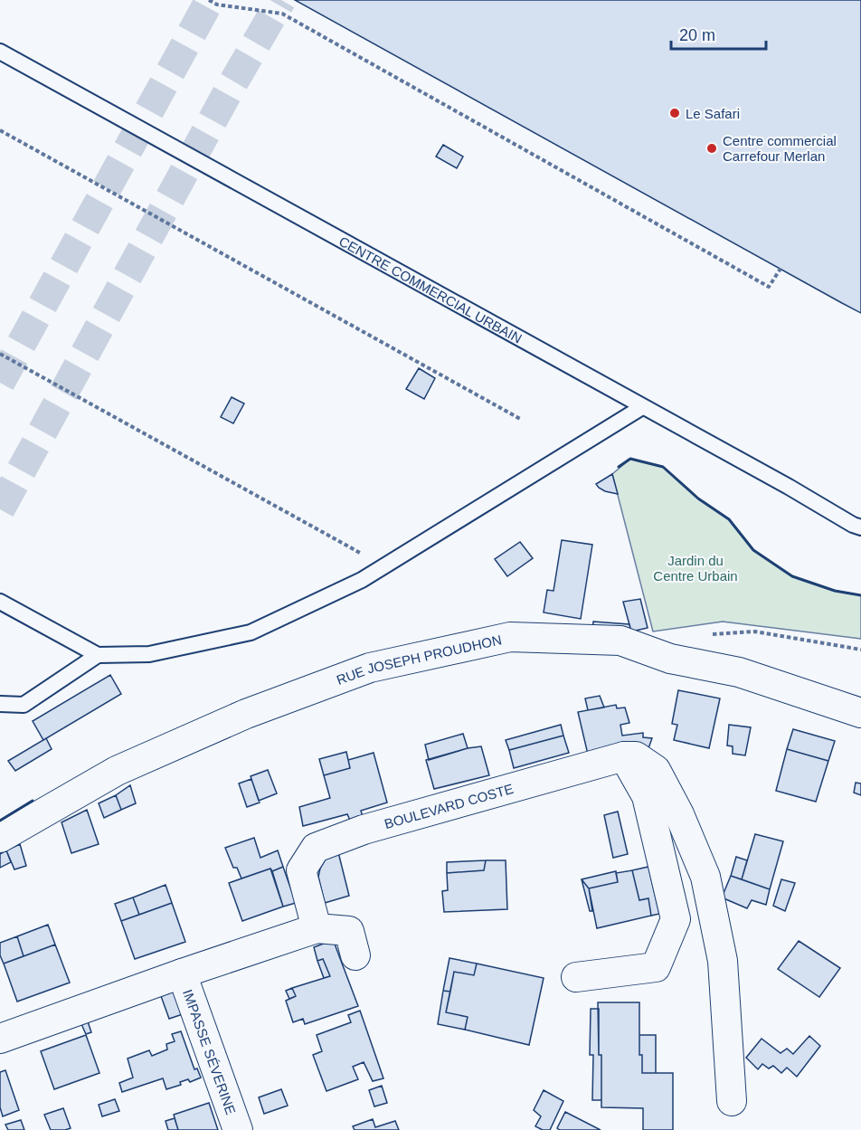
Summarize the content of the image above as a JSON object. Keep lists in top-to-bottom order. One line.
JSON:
{"streets":{"street":["RUE JOSEPH PROUDHON","BOULEVARD COSTE","IMPASSE SÉVERINE"],"lane":["CENTRE COMMERCIAL URBAIN"]},"parks":["Jardin du Centre Urbain"],"places":["Le Safari","Centre commercial Carrefour Merlan"],"scale_bar":"20 m"}
